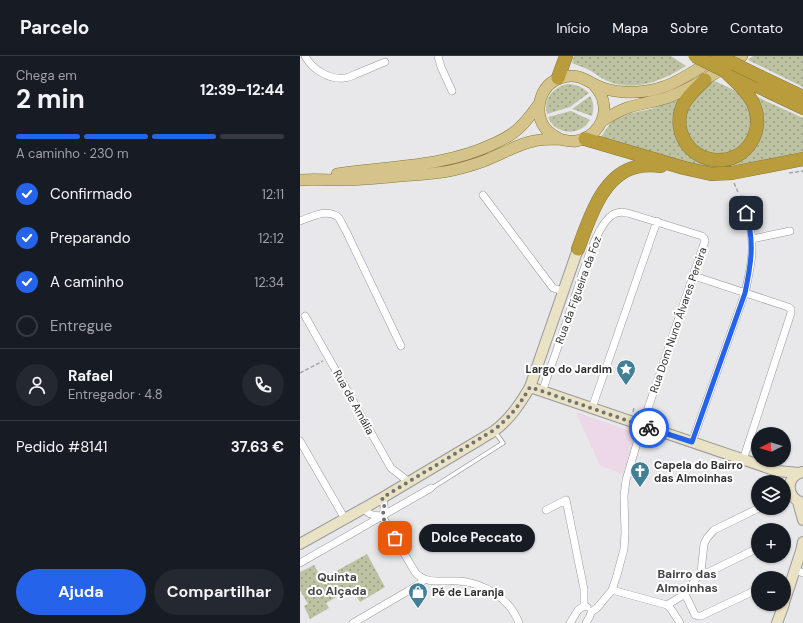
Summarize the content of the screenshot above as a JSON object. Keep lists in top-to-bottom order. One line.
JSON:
{"streets":{"street":["Rua da Figueira da Foz","Rua Dom Nuno Álvares Pereira","Rua de Amália"]},"crossings":[["Rua da Figueira da Foz","Rua Dom Nuno Álvares Pereira"]],"districts":["Bairro das Almoinhas","Quinta do Alçada"],"places":{"place":["Largo do Jardim"],"church":["Capela do Bairro das Almoinhas"],"other":["Dolce Peccato"],"shop":["Pé de Laranja"]},"north":"left","page":{"header":"Parcelo","nav":["Início","Mapa","Sobre","Contato"],"heading":["2 min","Chega em","12:39–12:44"],"panel":["Rafael","Entregador · 4.8","Pedido #8141","37.63 €"],"bar":"A caminho · 230 m","list":[["Confirmado","12:11"],["Preparando","12:12"],["A caminho","12:34"],"Entregue"],"map_buttons":["+","−"],"bubble":"Dolce Peccato","buttons":["Ajuda","Compartilhar"]}}
